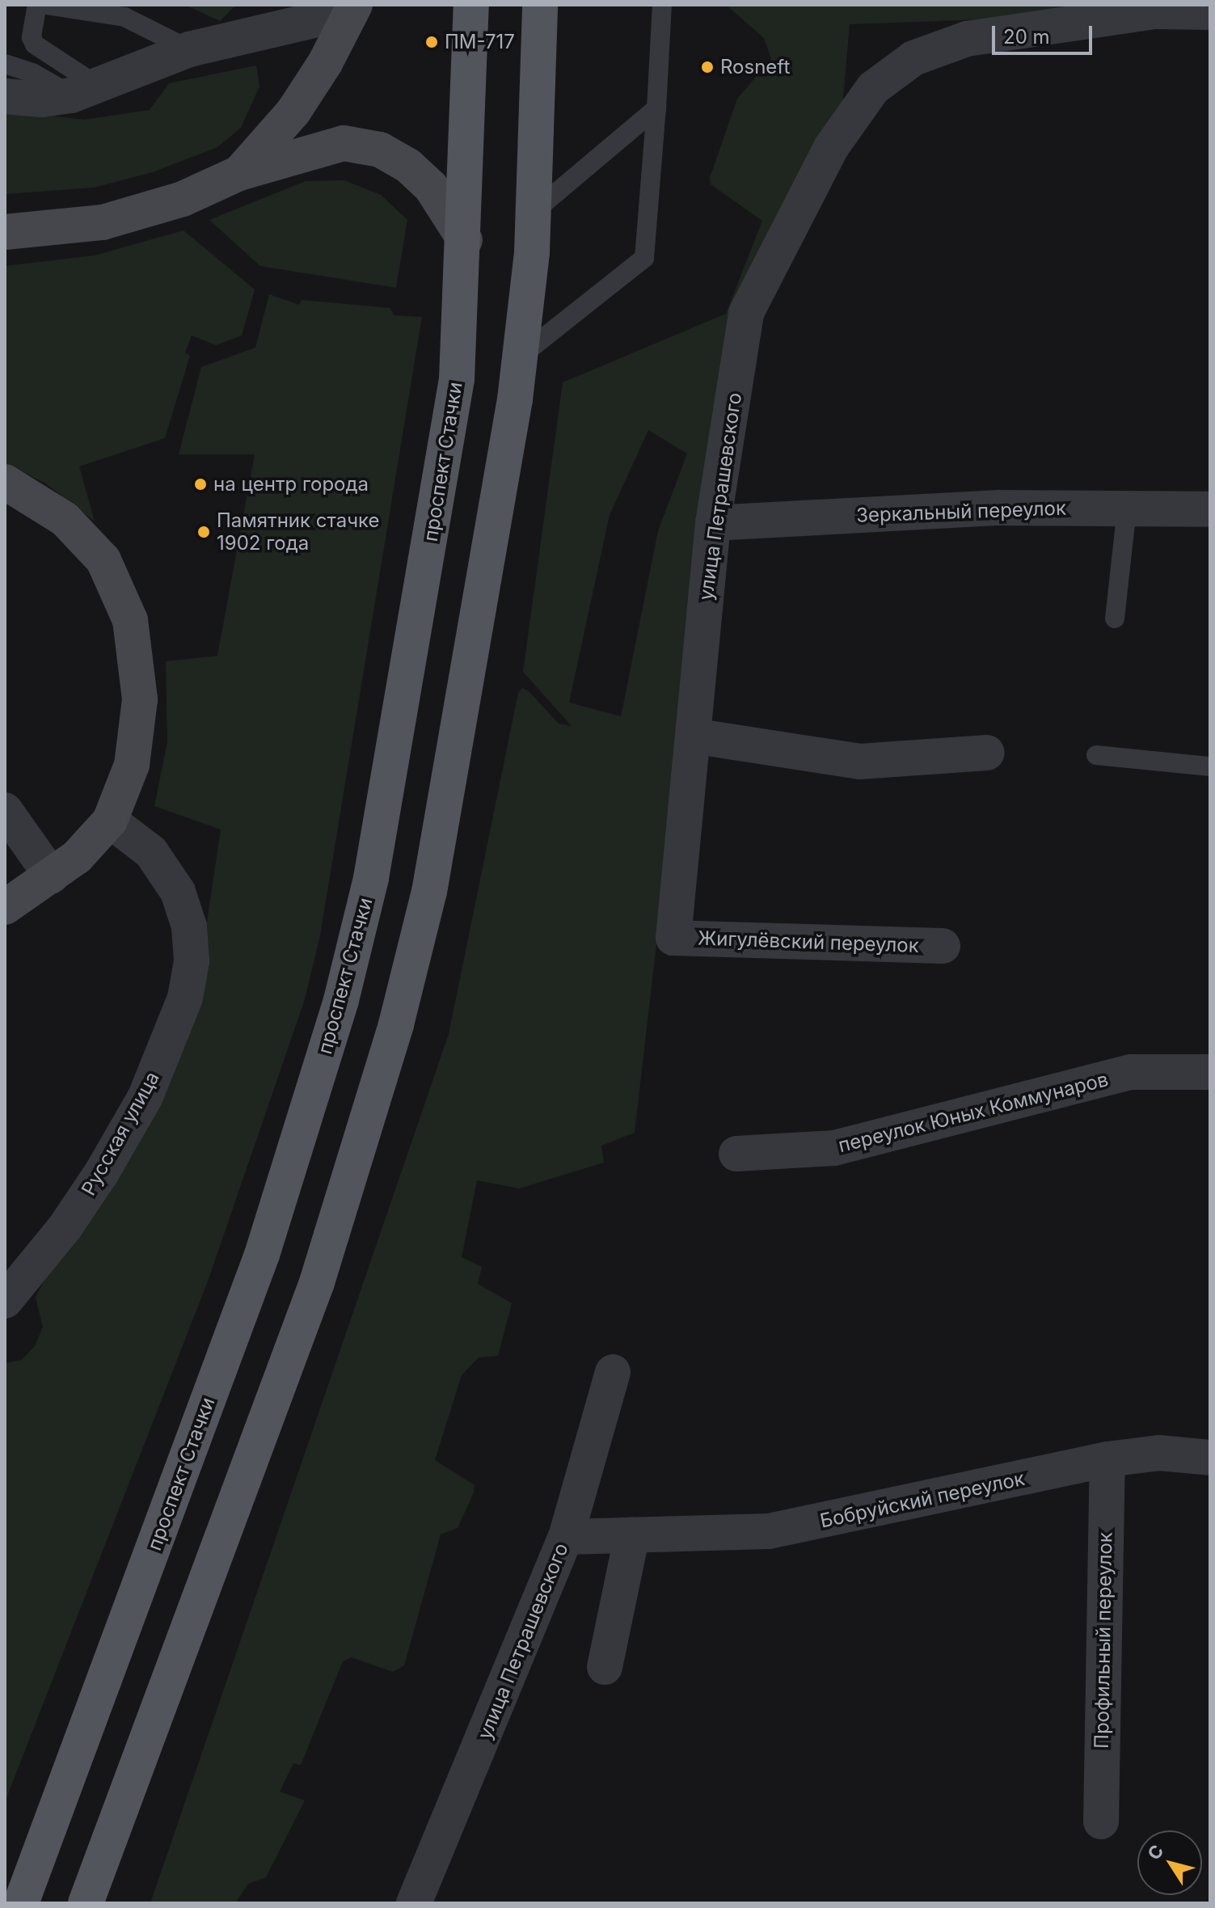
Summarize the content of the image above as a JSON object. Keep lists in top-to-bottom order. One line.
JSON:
{"streets":{"main road":["проспект Стачки"],"street":["улица Петрашевского","Зеркальный переулок","Жигулёвский переулок","переулок Юных Коммунаров","Русская улица","Бобруйский переулок","Профильный переулок"]},"crossings":[["улица Петрашевского","Зеркальный переулок"],["улица Петрашевского","Жигулёвский переулок"],["улица Петрашевского","Бобруйский переулок"],["Бобруйский переулок","Профильный переулок"]],"places":["ПМ-717","Rosneft","на центр города","Памятник стачке 1902 года"],"scale_bar":"20 m","north":"top left"}
